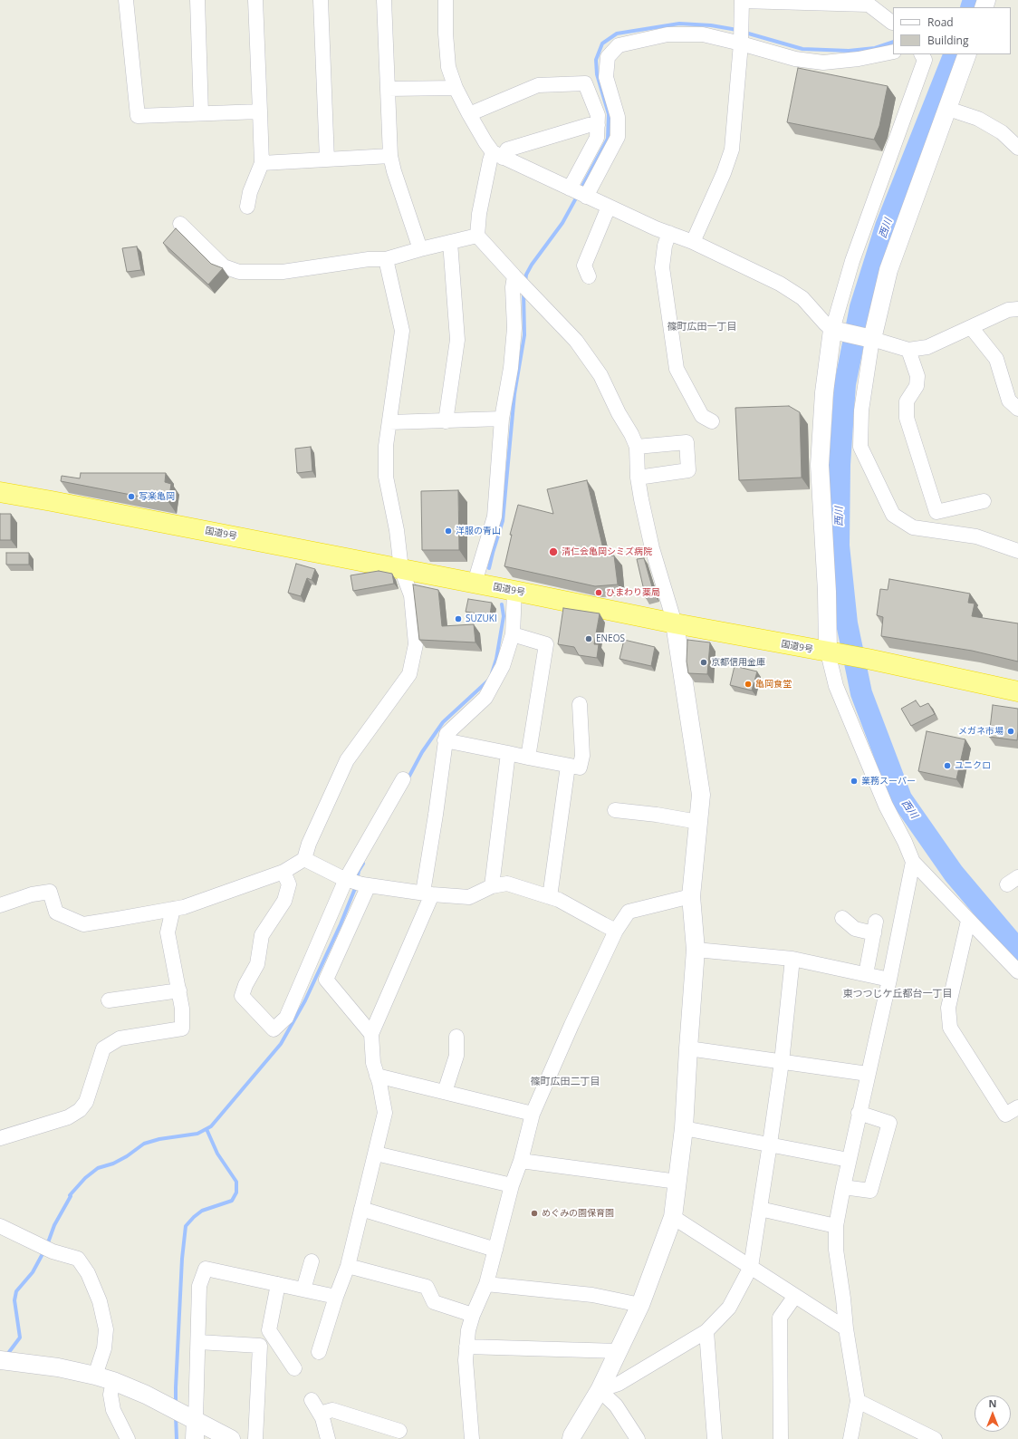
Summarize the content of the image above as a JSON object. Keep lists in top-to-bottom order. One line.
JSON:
{"streets":{"highway":["国道9号"]},"districts":["篠町広田一丁目","東つつじケ丘都台一丁目","篠町広田二丁目"],"water":["西川"],"places":["写楽亀岡","洋服の青山","清仁会亀岡シミズ病院","ひまわり薬局","SUZUKI","ENEOS","京都信用金庫","亀岡食堂","メガネ市場","ユニクロ","業務スーパー","めぐみの園保育園"],"legend":["Road","Building"],"north":"top"}
